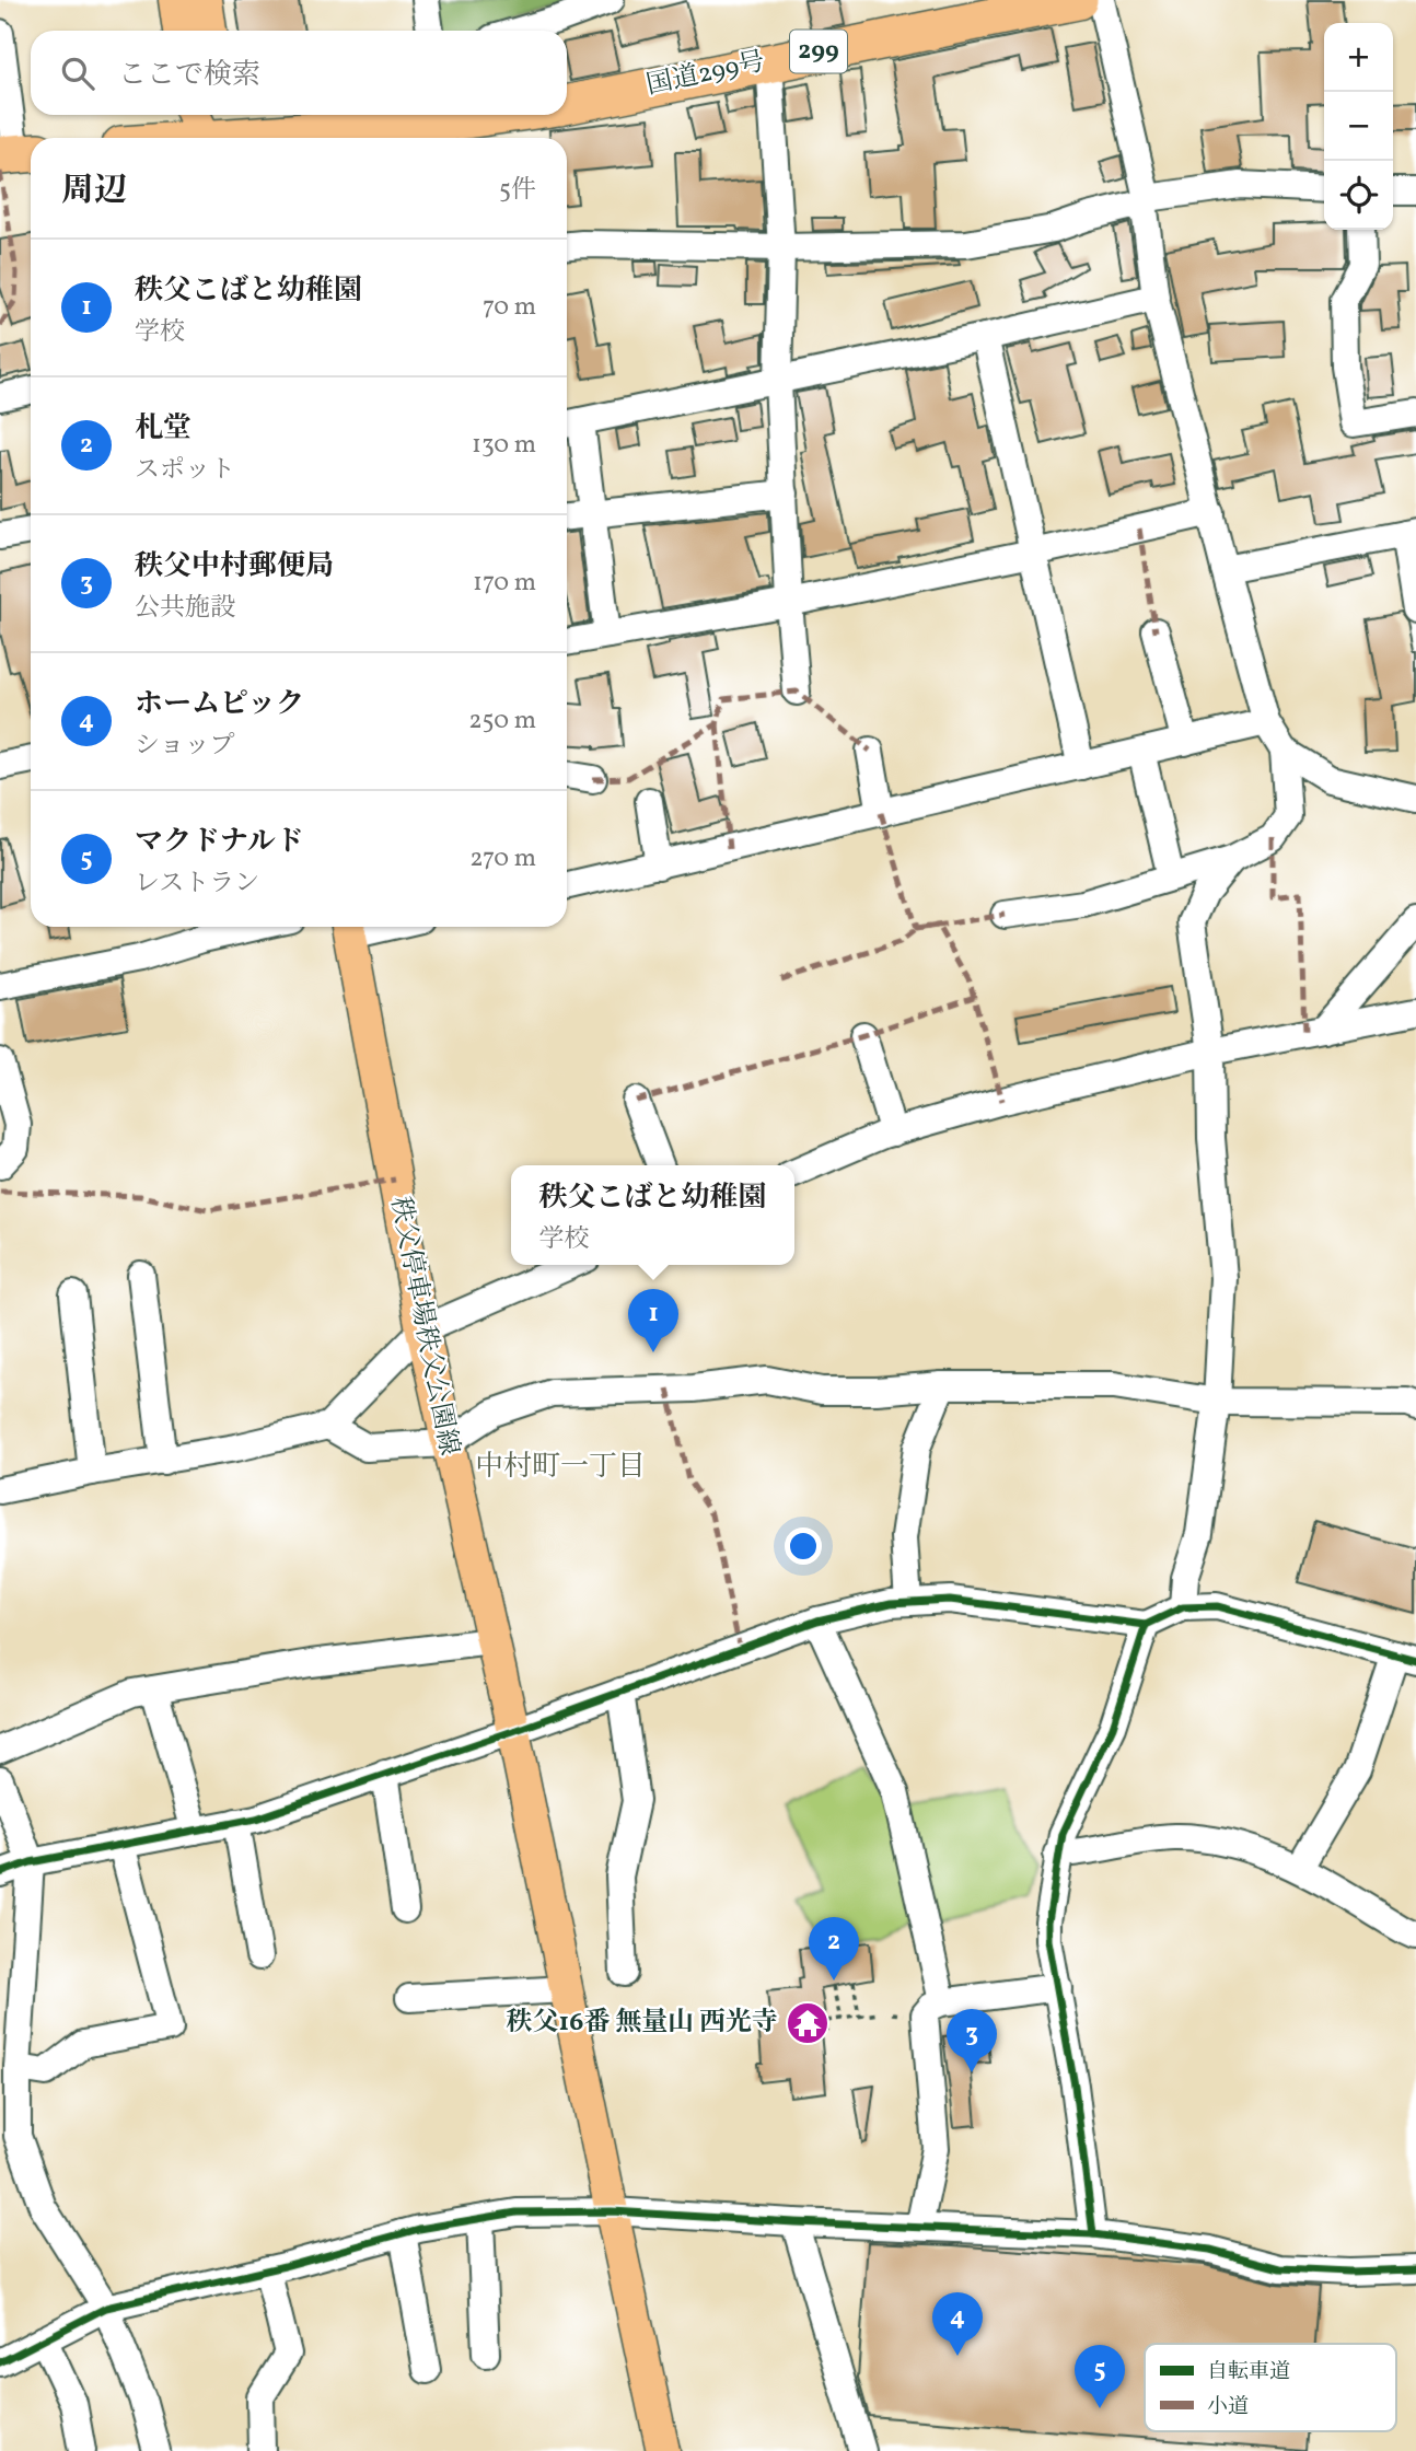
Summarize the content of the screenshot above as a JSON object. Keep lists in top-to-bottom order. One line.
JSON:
{"streets":{"highway":["299","国道299号"],"main road":["秩父停車場秩父公園線"]},"districts":["中村町一丁目"],"places":{"temple":["秩父16番 無量山 西光寺"]},"legend":["自転車道","小道"],"page":{"map_buttons":["+","−"],"search":"ここで検索","heading":["周辺","5件"],"list":[{"mark":"1","name":"秩父こばと幼稚園","note":"学校","value":"70 m"},{"mark":"2","name":"札堂","note":"スポット","value":"130 m"},{"mark":"3","name":"秩父中村郵便局","note":"公共施設","value":"170 m"},{"mark":"4","name":"ホームピック","note":"ショップ","value":"250 m"},{"mark":"5","name":"マクドナルド","note":"レストラン","value":"270 m"}],"popup":["秩父こばと幼稚園","学校"],"pins":["1","2","3","4","5"]}}
